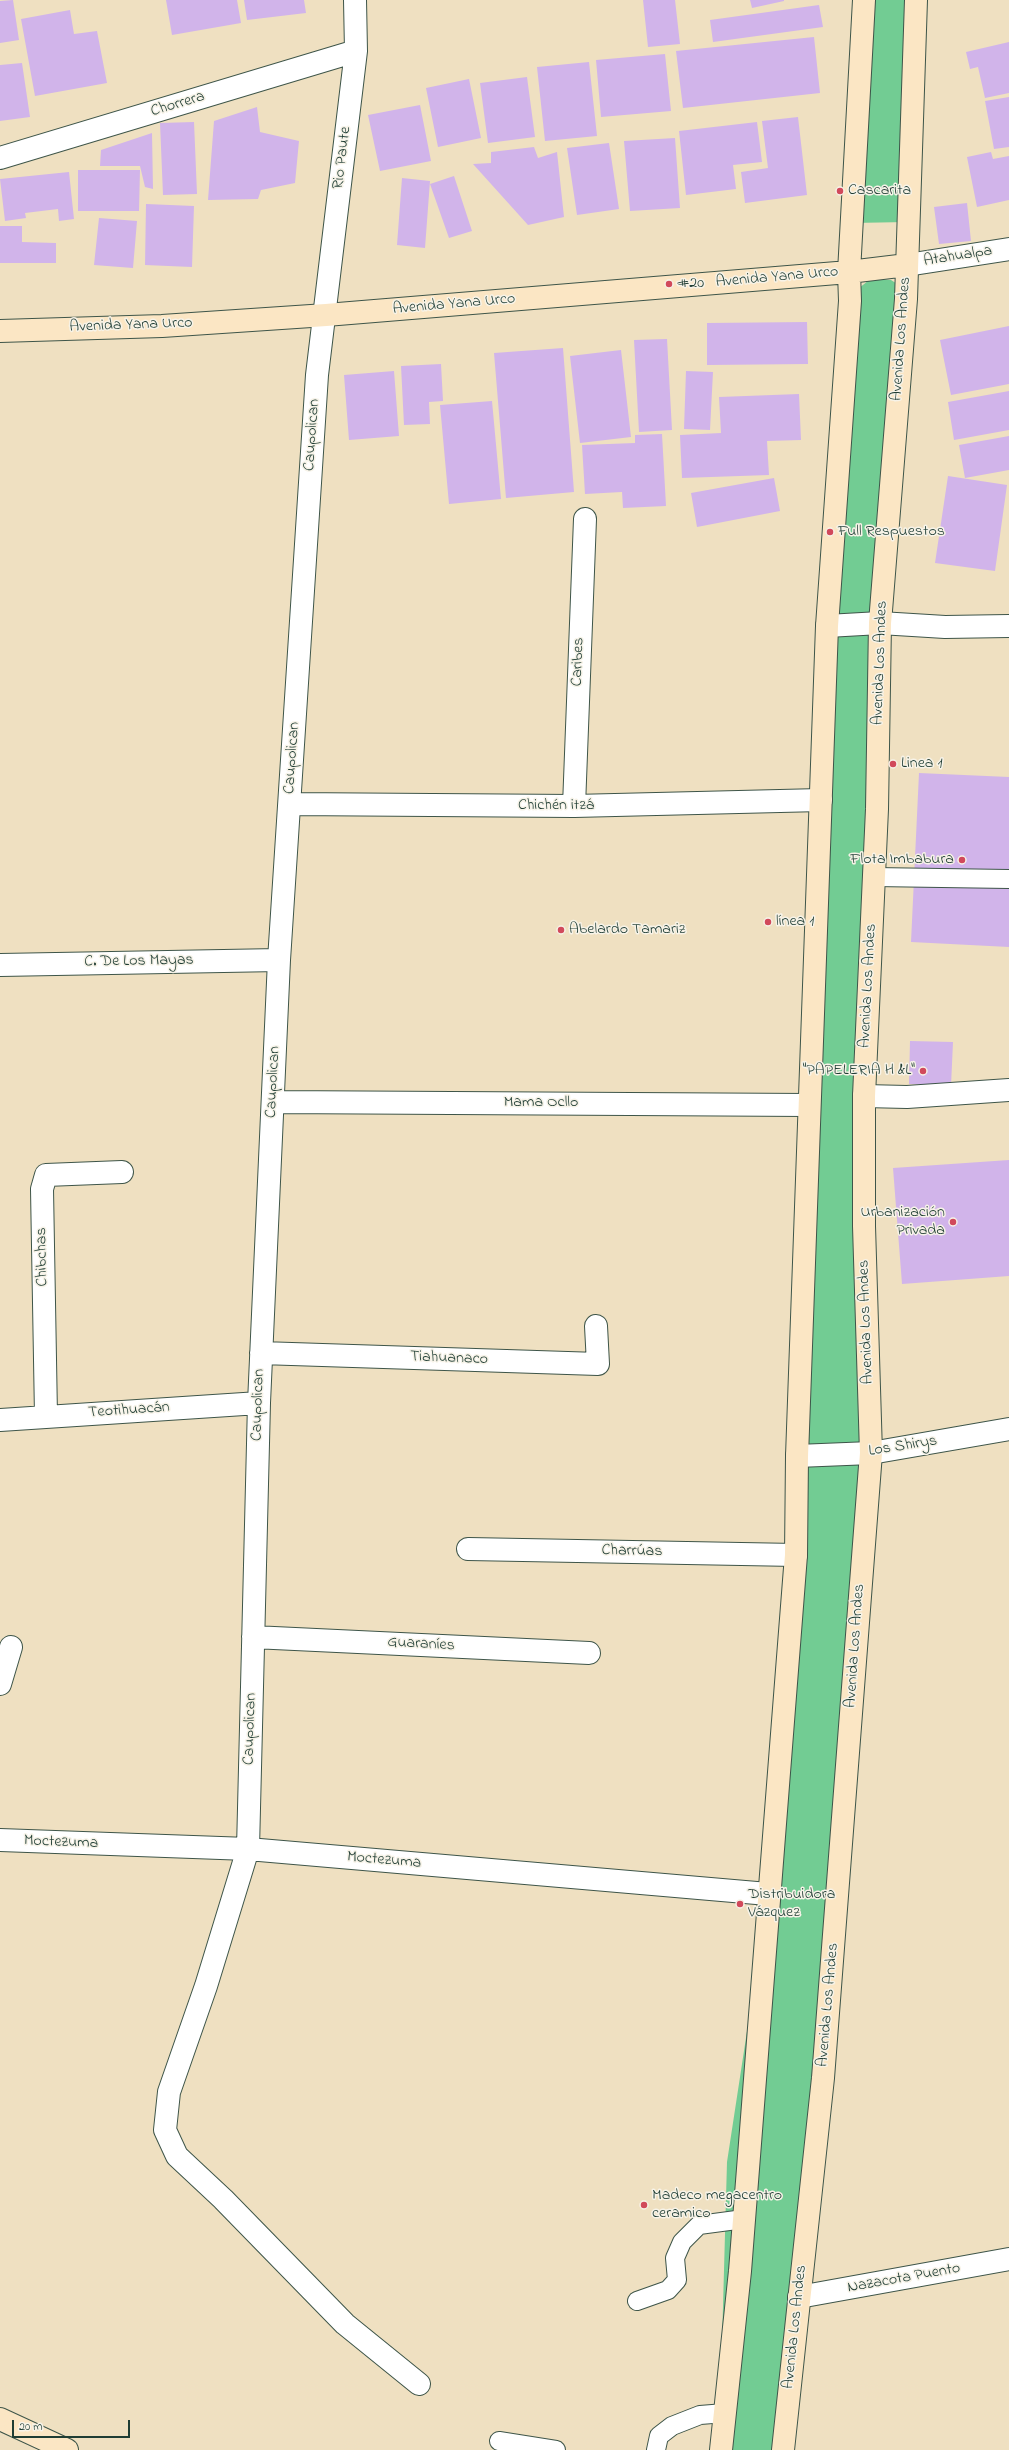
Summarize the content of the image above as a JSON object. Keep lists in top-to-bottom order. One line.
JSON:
{"streets":{"main road":["Avenida Yana Urco","Avenida Los Andes"],"street":["Chorrera","Rio Paute","Atahualpa","Caupolican","Caribes","Chichén itzá","C. De Los Mayas","Mama Ocllo","Chibchas","Tiahuanaco","Teotihuacán","Los Shirys","Charrúas","Guaraníes","Moctezuma","Nazacota Puento"]},"crossings":[["Chorrera","Rio Paute"],["Rio Paute","Avenida Yana Urco"],["Rio Paute","Caupolican"],["Atahualpa","Avenida Yana Urco"],["Atahualpa","Avenida Los Andes"],["Avenida Yana Urco","Avenida Los Andes"],["Avenida Yana Urco","Caupolican"],["Avenida Los Andes","Los Shirys"],["Avenida Los Andes","Nazacota Puento"],["Caupolican","Chichén itzá"],["Caupolican","C. De Los Mayas"],["Caupolican","Mama Ocllo"],["Caupolican","Tiahuanaco"],["Caupolican","Teotihuacán"],["Caupolican","Guaraníes"],["Caupolican","Moctezuma"],["Caribes","Chichén itzá"],["Chibchas","Teotihuacán"]],"places":["Cascarita","#20","Full Respuestos","Linea 1","Flota Imbabura","línea 1","Abelardo Tamariz","\"PAPELERIA H &L\"","Urbanización Privada","Distribuidora Vázquez","Madeco megacentro ceramico"],"scale_bar":"20 m"}
